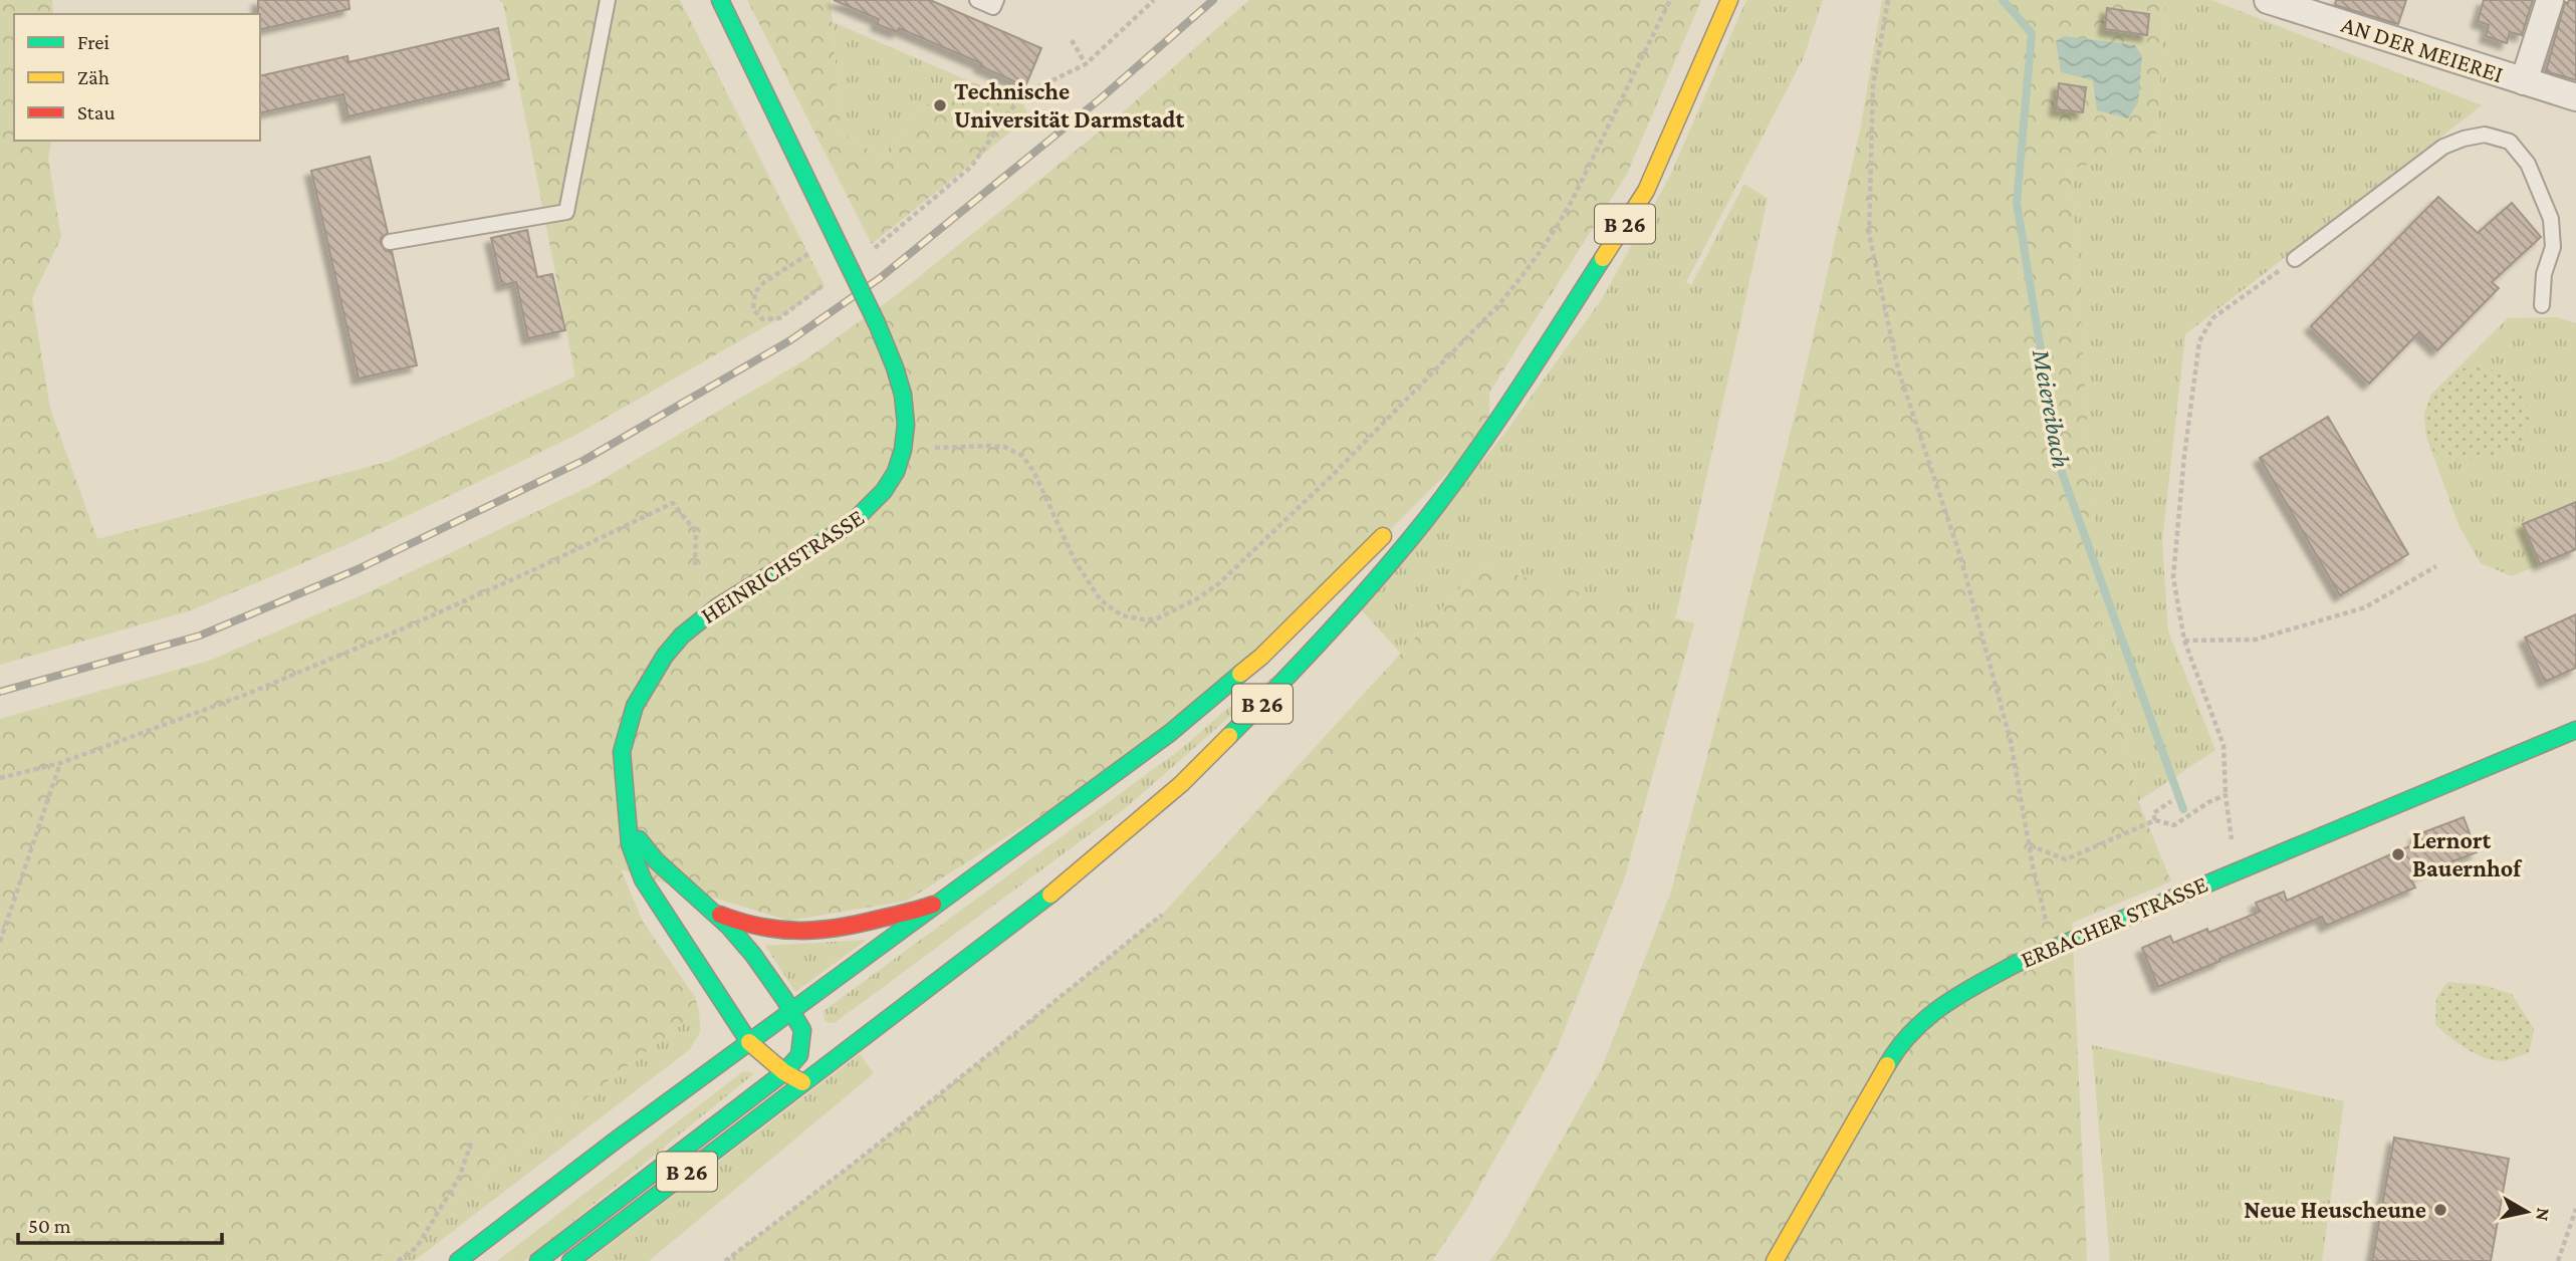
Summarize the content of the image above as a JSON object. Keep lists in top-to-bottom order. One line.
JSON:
{"streets":{"main road":["B 26","HEINRICHSTRASSE","ERBACHER STRASSE"],"street":["AN DER MEIEREI"]},"crossings":[["B 26","HEINRICHSTRASSE"]],"water":["Meiereibach"],"places":["Technische Universität Darmstadt","Lernort Bauernhof","Neue Heuscheune"],"legend":["Frei","Zäh","Stau"],"scale_bar":"50 m","north":"right"}
